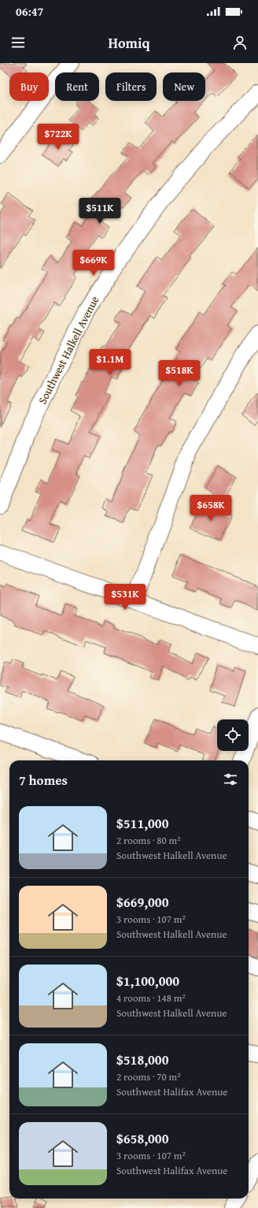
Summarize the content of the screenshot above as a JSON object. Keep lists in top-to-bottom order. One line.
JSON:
{"streets":{"street":["Southwest Halkell Avenue"]},"page":{"status":"06:47","header":"Homiq","chip":["Buy","Rent","Filters","New"],"price":["$722K","$511K","$669K","$1.1M","$518K","$658K","$531K"],"heading":"7 homes","list":[{"name":"$511,000","note":"2 rooms · 80 m² · Southwest Halkell Avenue"},{"name":"$669,000","note":"3 rooms · 107 m² · Southwest Halkell Avenue"},{"name":"$1,100,000","note":"4 rooms · 148 m² · Southwest Halkell Avenue"},{"name":"$518,000","note":"2 rooms · 70 m² · Southwest Halifax Avenue"},{"name":"$658,000","note":"3 rooms · 107 m² · Southwest Halifax Avenue"}]}}
